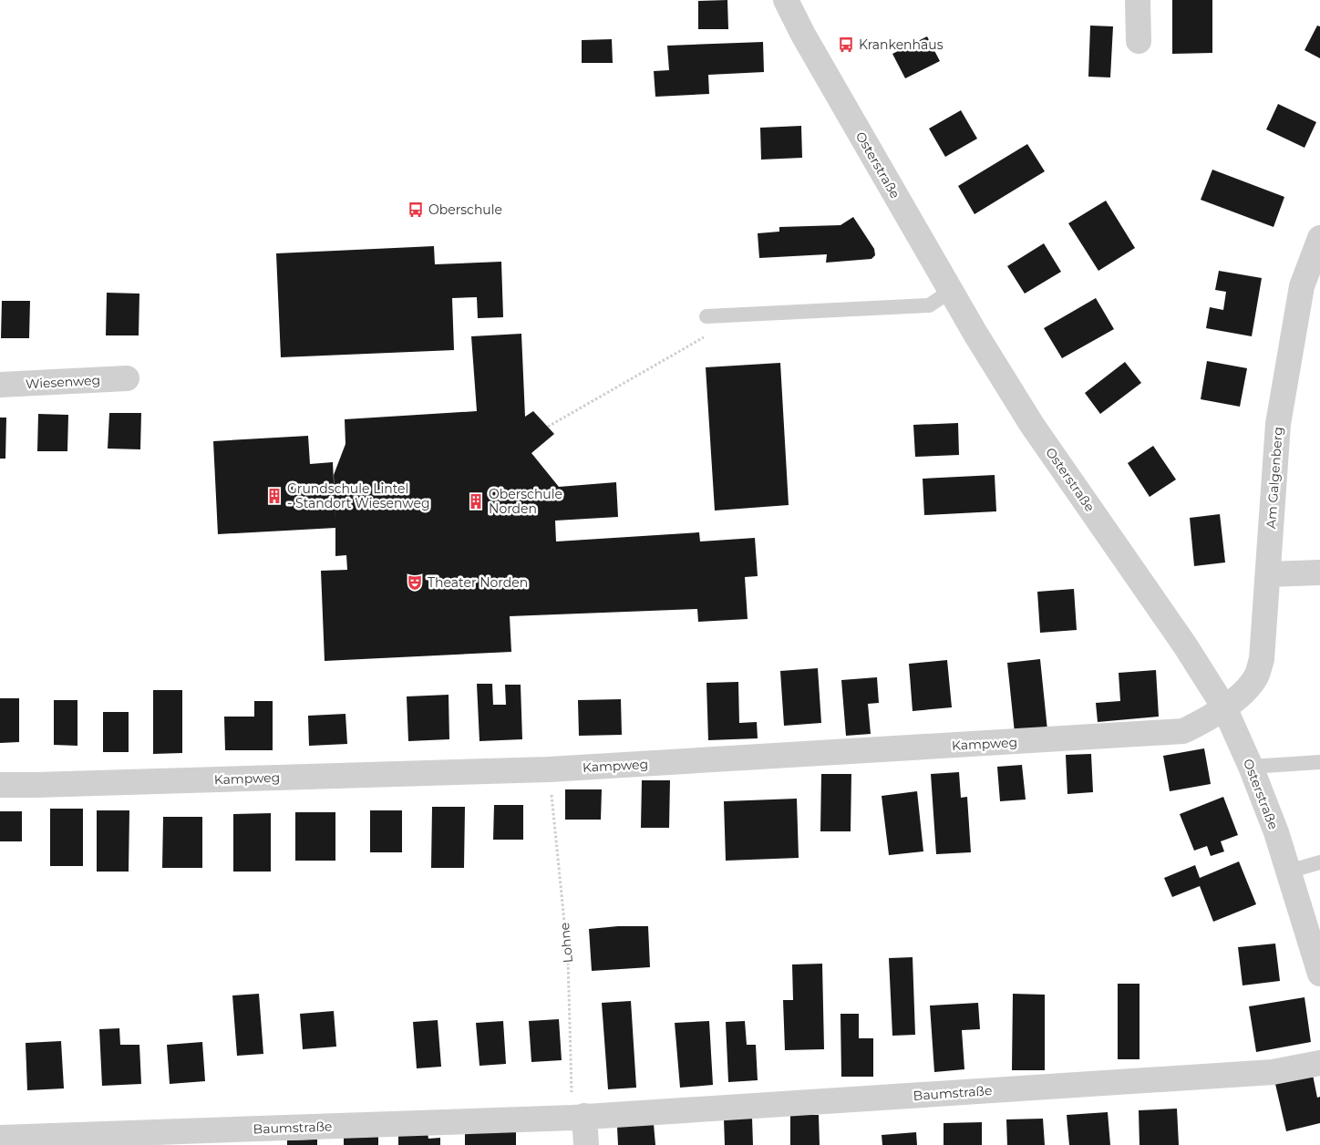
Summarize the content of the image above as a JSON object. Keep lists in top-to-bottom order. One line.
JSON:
{"streets":{"street":["Osterstraße","Wiesenweg","Am Galgenberg","Kampweg","Baumstraße"],"path":["Lohne"]},"crossings":[["Osterstraße","Am Galgenberg"],["Osterstraße","Kampweg"],["Am Galgenberg","Kampweg"],["Kampweg","Lohne"],["Lohne","Baumstraße"]],"places":{"bus stop":["Krankenhaus","Oberschule"],"building":["Grundschule Lintel - Standort Wiesenweg","Oberschule Norden"],"theatre":["Theater Norden"]}}
